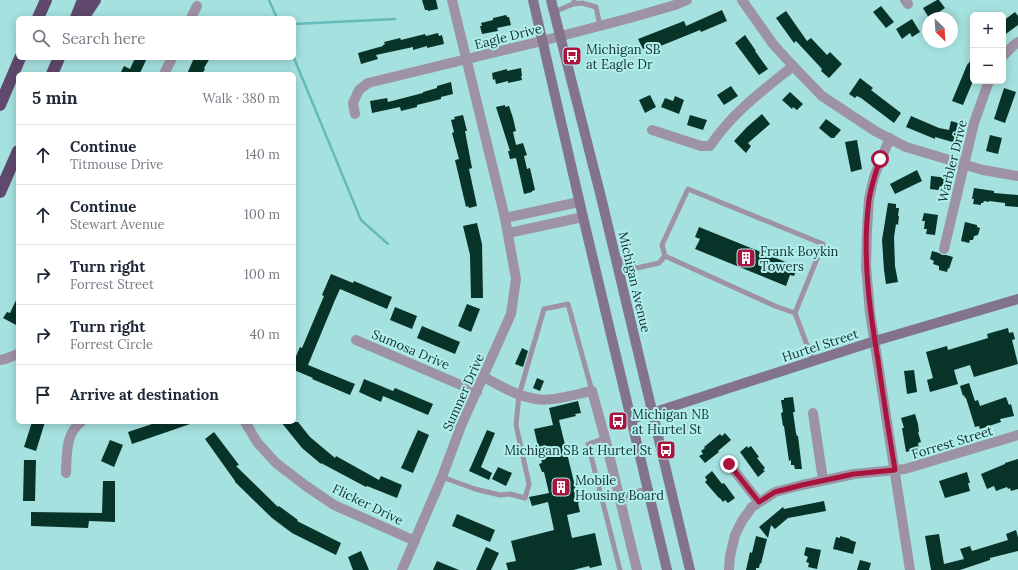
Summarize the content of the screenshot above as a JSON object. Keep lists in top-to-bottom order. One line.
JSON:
{"streets":{"main road":["Michigan Avenue","Hurtel Street"],"street":["Eagle Drive","Warbler Drive","Sumosa Drive","Sumner Drive","Forrest Street","Flicker Drive"]},"crossings":[["Eagle Drive","Michigan Avenue"],["Eagle Drive","Sumner Drive"],["Michigan Avenue","Hurtel Street"],["Sumosa Drive","Sumner Drive"],["Sumner Drive","Flicker Drive"]],"places":{"bus stop":["Michigan SB at Eagle Dr","Michigan NB at Hurtel St","Michigan SB at Hurtel St"],"building":["Frank Boykin Towers","Mobile Housing Board"]},"north":"bottom right","page":{"map_buttons":["+","−"],"search":"Search here","heading":["5 min","Walk · 380 m"],"list":[["Continue","Titmouse Drive","140 m"],["Continue","Stewart Avenue","100 m"],["Turn right","Forrest Street","100 m"],["Turn right","Forrest Circle","40 m"],"Arrive at destination"]}}
